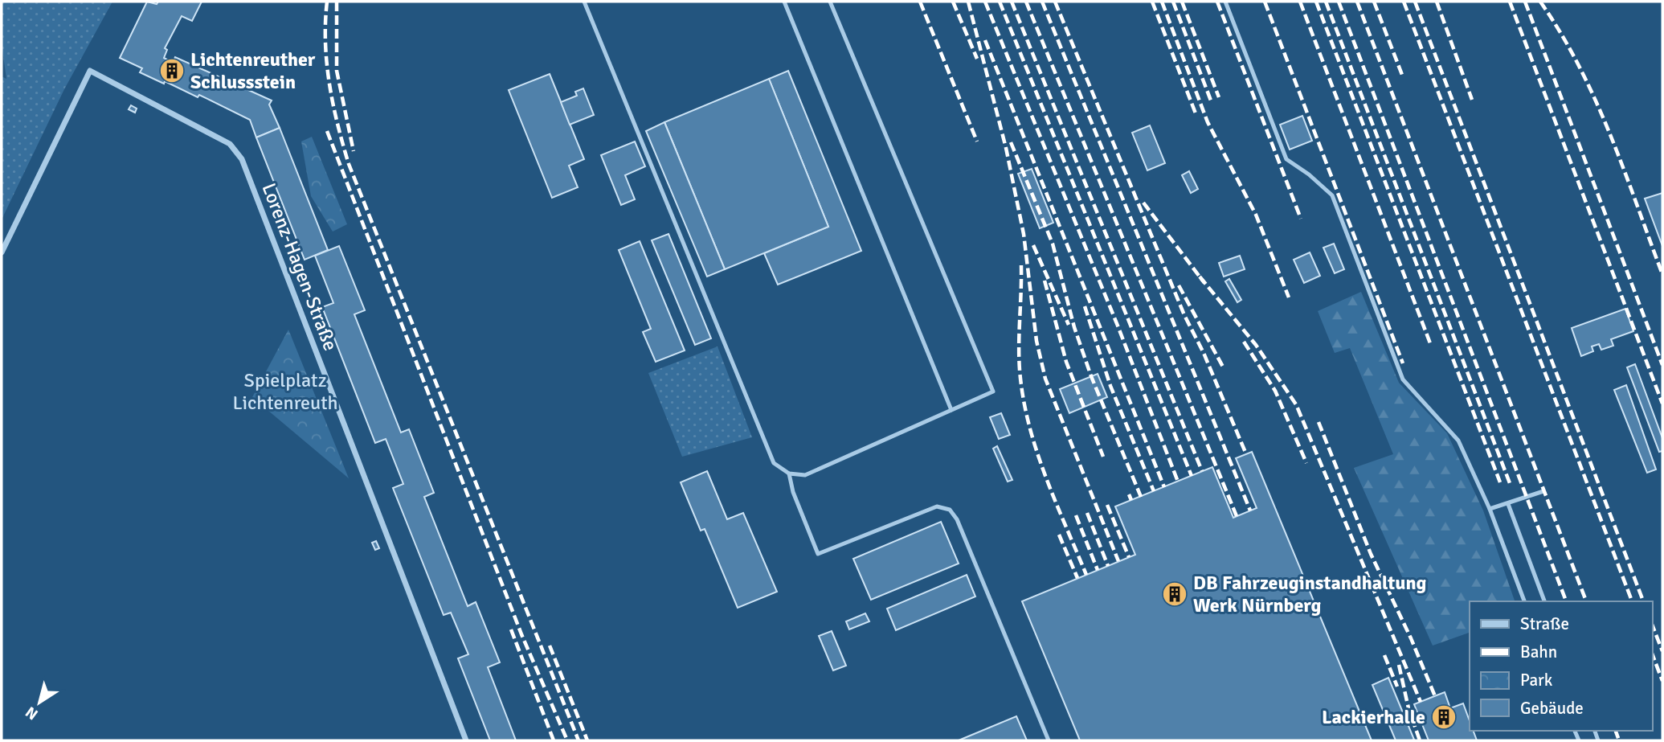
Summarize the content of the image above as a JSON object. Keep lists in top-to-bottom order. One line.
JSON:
{"streets":{"street":["Lorenz-Hagen-Straße"]},"parks":["Spielplatz Lichtenreuth"],"places":{"building":["Lichtenreuther Schlussstein","DB Fahrzeuginstandhaltung Werk Nürnberg","Lackierhalle"]},"legend":["Straße","Bahn","Park","Gebäude"],"north":"bottom left"}
